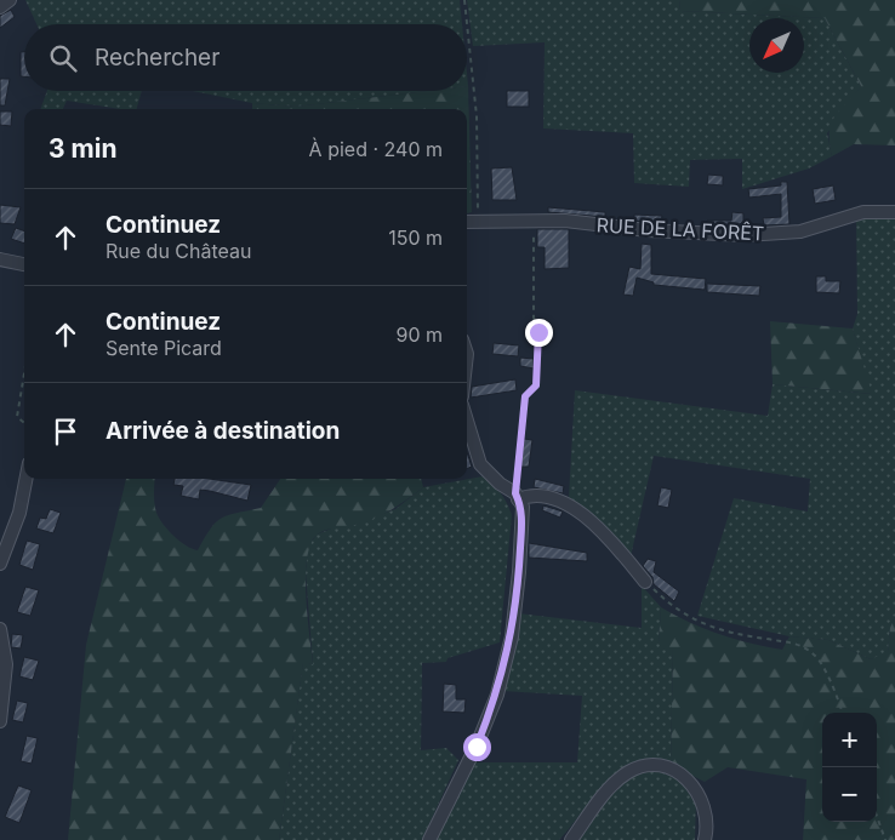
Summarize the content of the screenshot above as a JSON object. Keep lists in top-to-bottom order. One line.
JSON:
{"streets":{"street":["RUE DE LA FORÊT"]},"north":"bottom left","page":{"search":"Rechercher","heading":["3 min","À pied · 240 m"],"list":[["Continuez","Rue du Château","150 m"],["Continuez","Sente Picard","90 m"],"Arrivée à destination"],"map_buttons":["+","−"]}}
